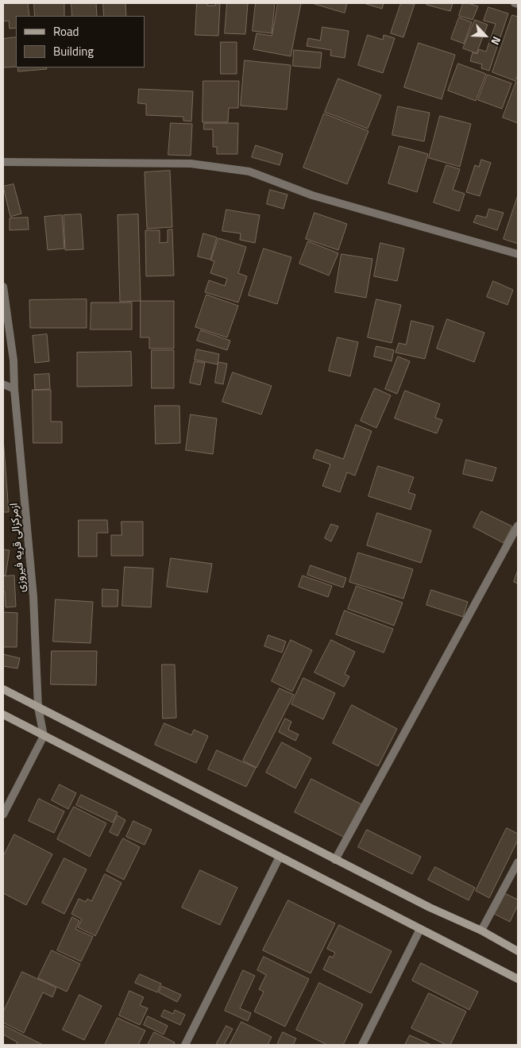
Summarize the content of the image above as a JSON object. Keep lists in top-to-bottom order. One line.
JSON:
{"streets":{"street":["ازمرکزالی قریه فیروزی"]},"legend":["Road","Building"],"north":"bottom right"}
